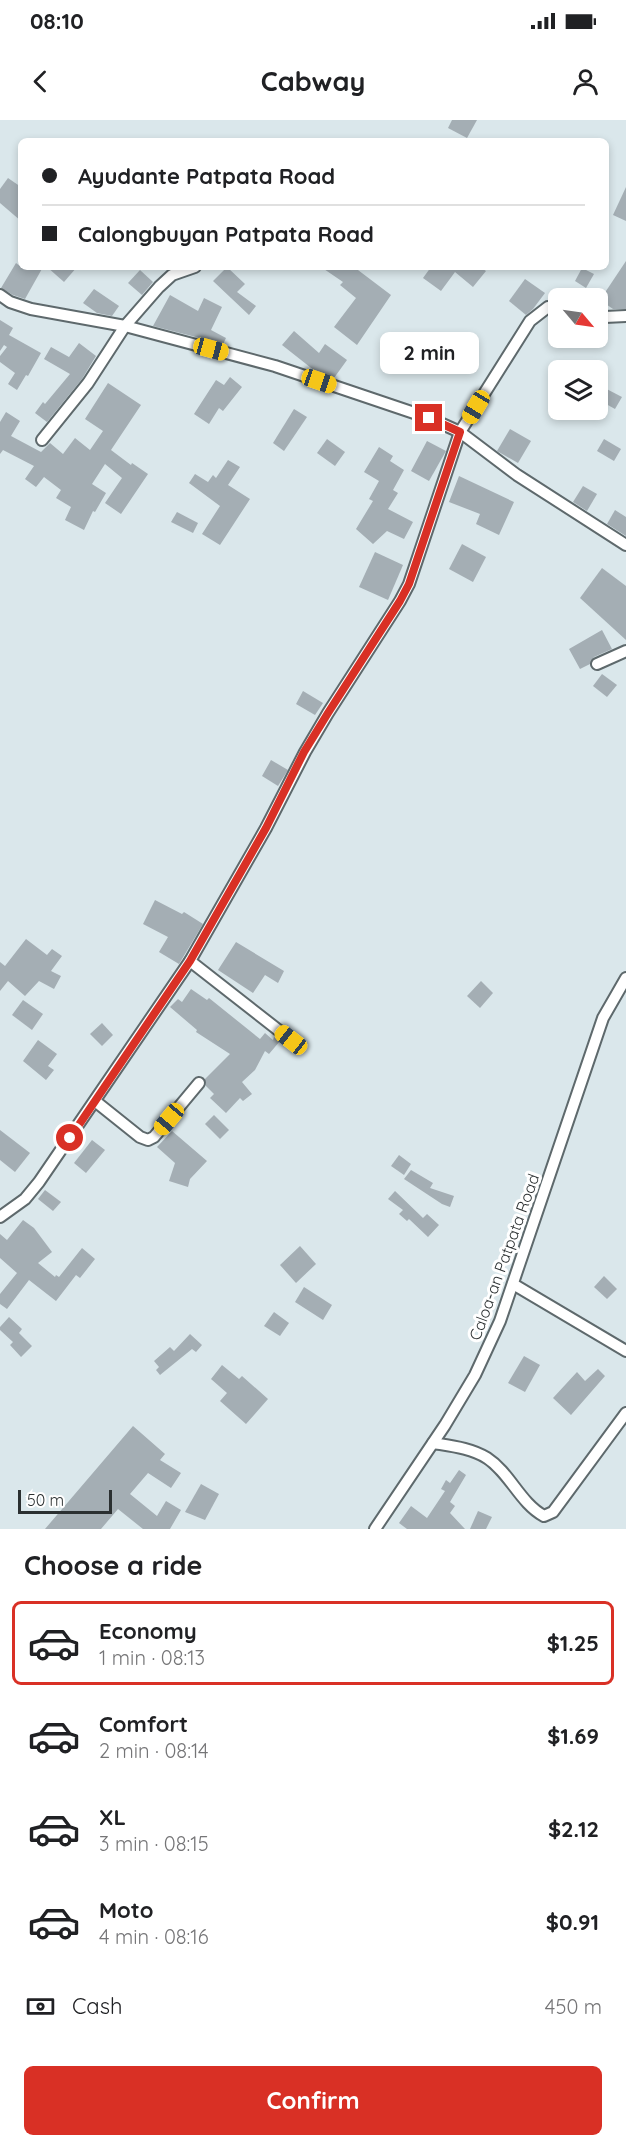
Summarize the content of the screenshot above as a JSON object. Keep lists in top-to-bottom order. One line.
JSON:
{"streets":{"street":["Caloa-an Patpata Road"]},"scale_bar":"50 m","north":"bottom right","page":{"status":"08:10","header":"Cabway","banner":["Ayudante Patpata Road","Calongbuyan Patpata Road"],"bubble":"2 min","scale":"50 m","heading":"Choose a ride","list":[{"name":"Economy","note":"1 min · 08:13","value":"$1.25"},{"name":"Comfort","note":"2 min · 08:14","value":"$1.69"},{"name":"XL","note":"3 min · 08:15","value":"$2.12"},{"name":"Moto","note":"4 min · 08:16","value":"$0.91"}],"pay":["Cash","450 m"],"buttons":"Confirm"}}
